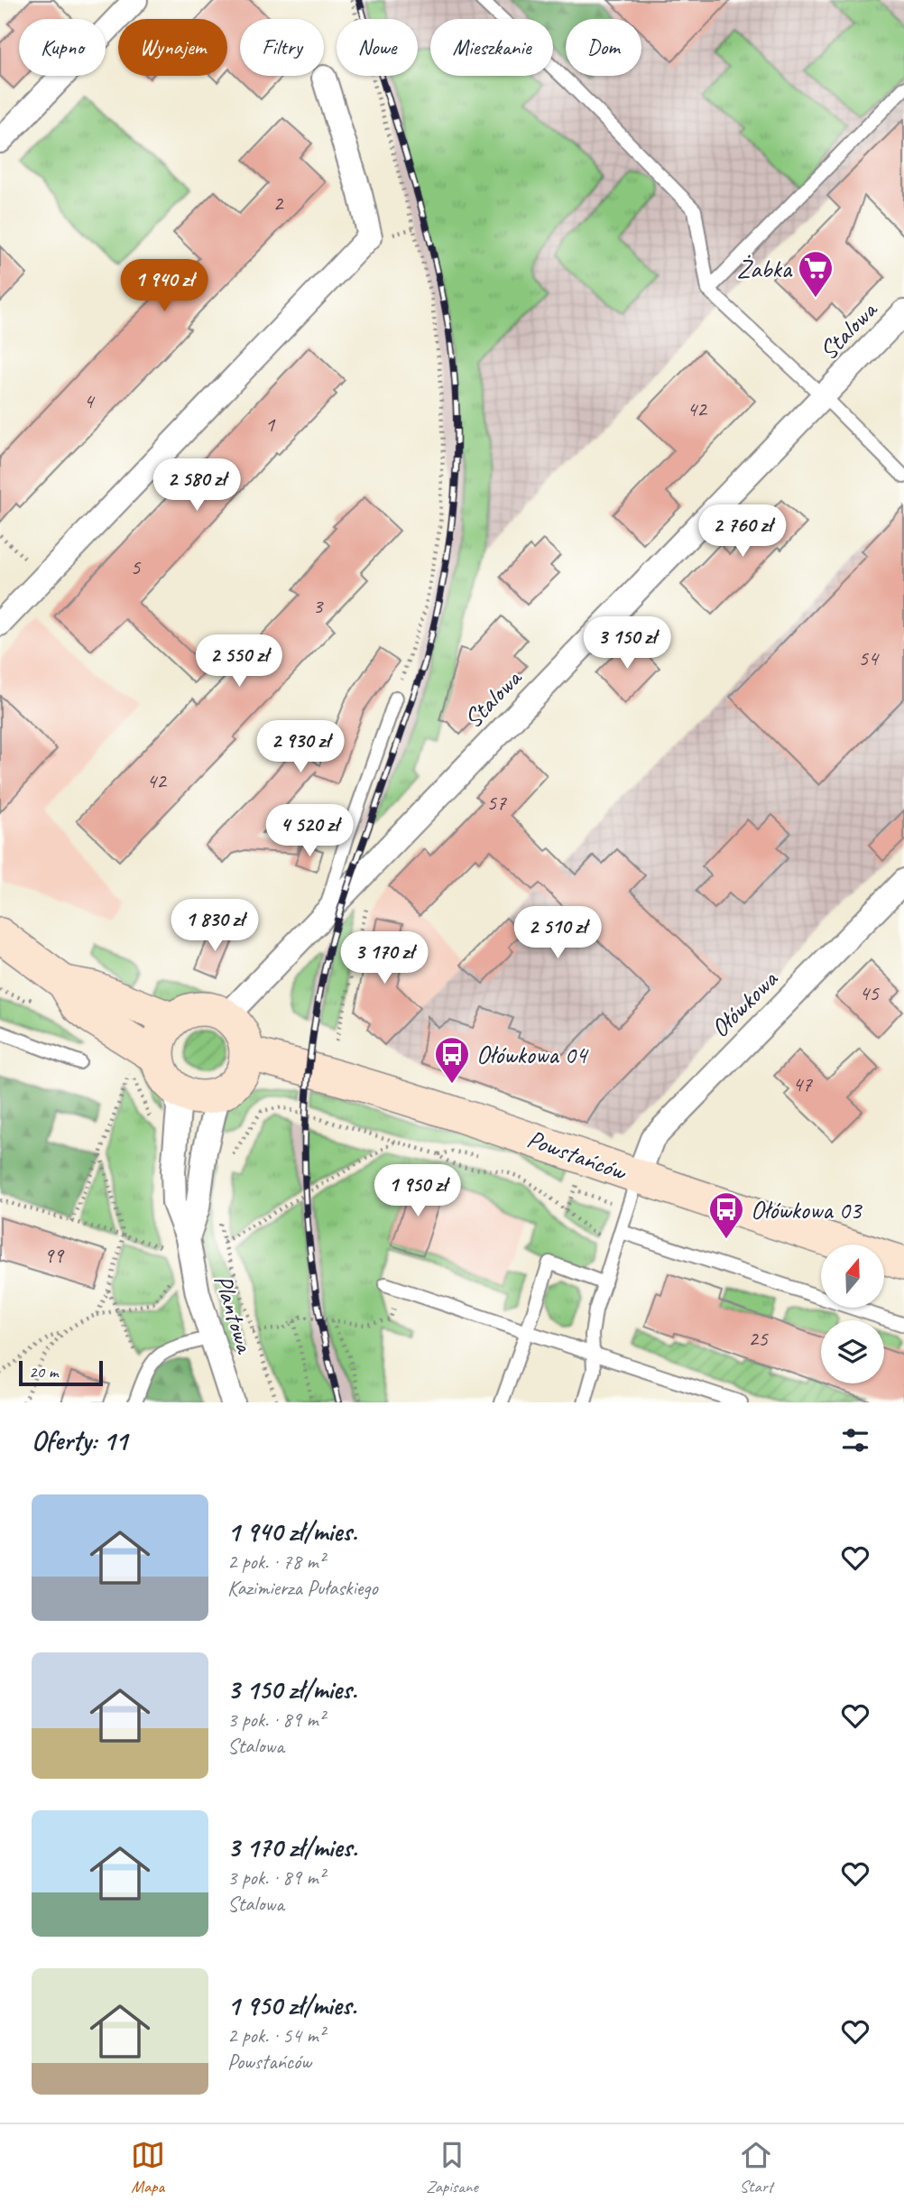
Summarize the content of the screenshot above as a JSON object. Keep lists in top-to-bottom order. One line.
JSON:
{"streets":{"street":["Stalowa","Ołówkowa","Powstańców","Plantowa"]},"crossings":[["Stalowa","Powstańców"],["Stalowa","Plantowa"],["Ołówkowa","Powstańców"],["Powstańców","Plantowa"]],"places":{"supermarket":["Żabka"],"bus stop":["Ołówkowa 04","Ołówkowa 03"]},"house_numbers":["2","4","42","1","5","3","54","42","57","45","47","99","25"],"scale_bar":"20 m","north":"top","page":{"chip":["Kupno","Wynajem","Filtry","Nowe","Mieszkanie","Dom"],"price":["1 940 zł","2 580 zł","2 760 zł","3 150 zł","2 550 zł","2 930 zł","4 520 zł","1 830 zł","2 510 zł","3 170 zł","1 950 zł"],"scale":"20 m","heading":"Oferty: 11","list":[{"name":"1 940 zł/mies.","note":"2 pok. · 78 m² · Kazimierza Pułaskiego"},{"name":"3 150 zł/mies.","note":"3 pok. · 89 m² · Stalowa"},{"name":"3 170 zł/mies.","note":"3 pok. · 89 m² · Stalowa"},{"name":"1 950 zł/mies.","note":"2 pok. · 54 m² · Powstańców"}],"tabs":["Mapa","Zapisane","Start"]}}
